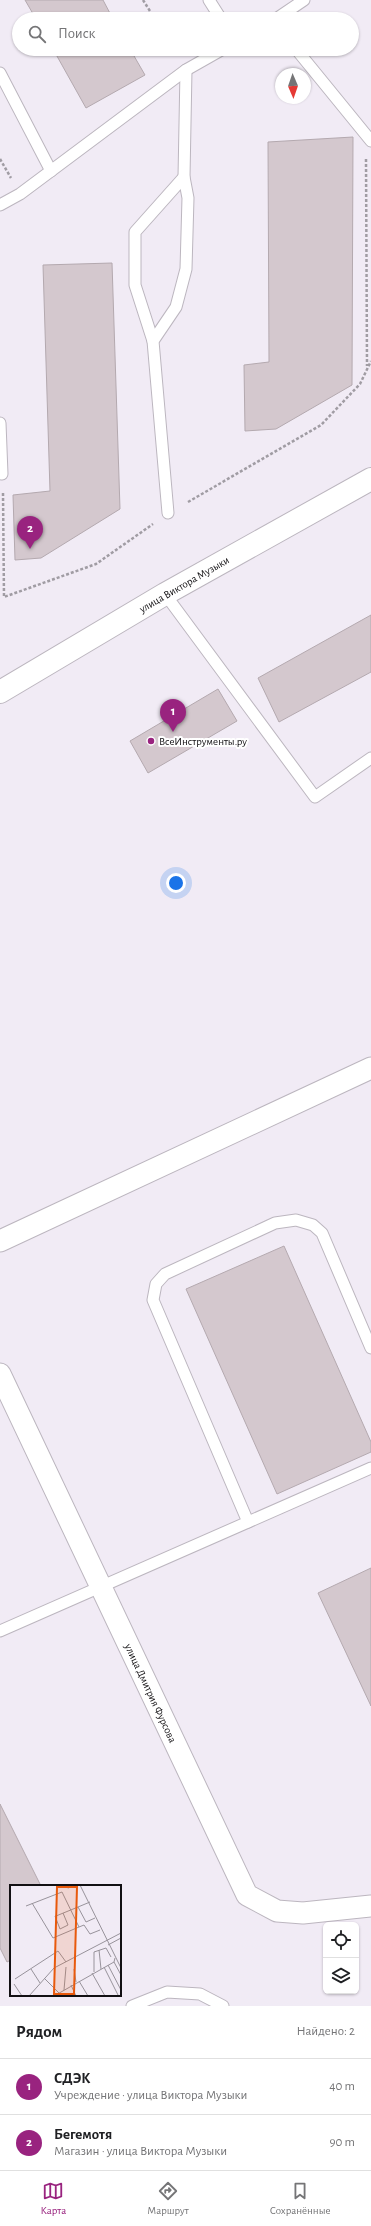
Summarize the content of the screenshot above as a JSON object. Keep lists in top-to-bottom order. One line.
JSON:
{"streets":{"street":["улица Виктора Музыки","улица Дмитрия Фурсова"]},"places":["ВсеИнструменты.ру"],"north":"bottom","page":{"search":"Поиск","pins":["2","1"],"heading":["Рядом","Найдено: 2"],"list":[{"mark":"1","name":"СДЭК","note":"Учреждение · улица Виктора Музыки","value":"40 m"},{"mark":"2","name":"Бегемотя","note":"Магазин · улица Виктора Музыки","value":"90 m"}],"nav":["Карта","Маршрут","Сохранённые"]}}
